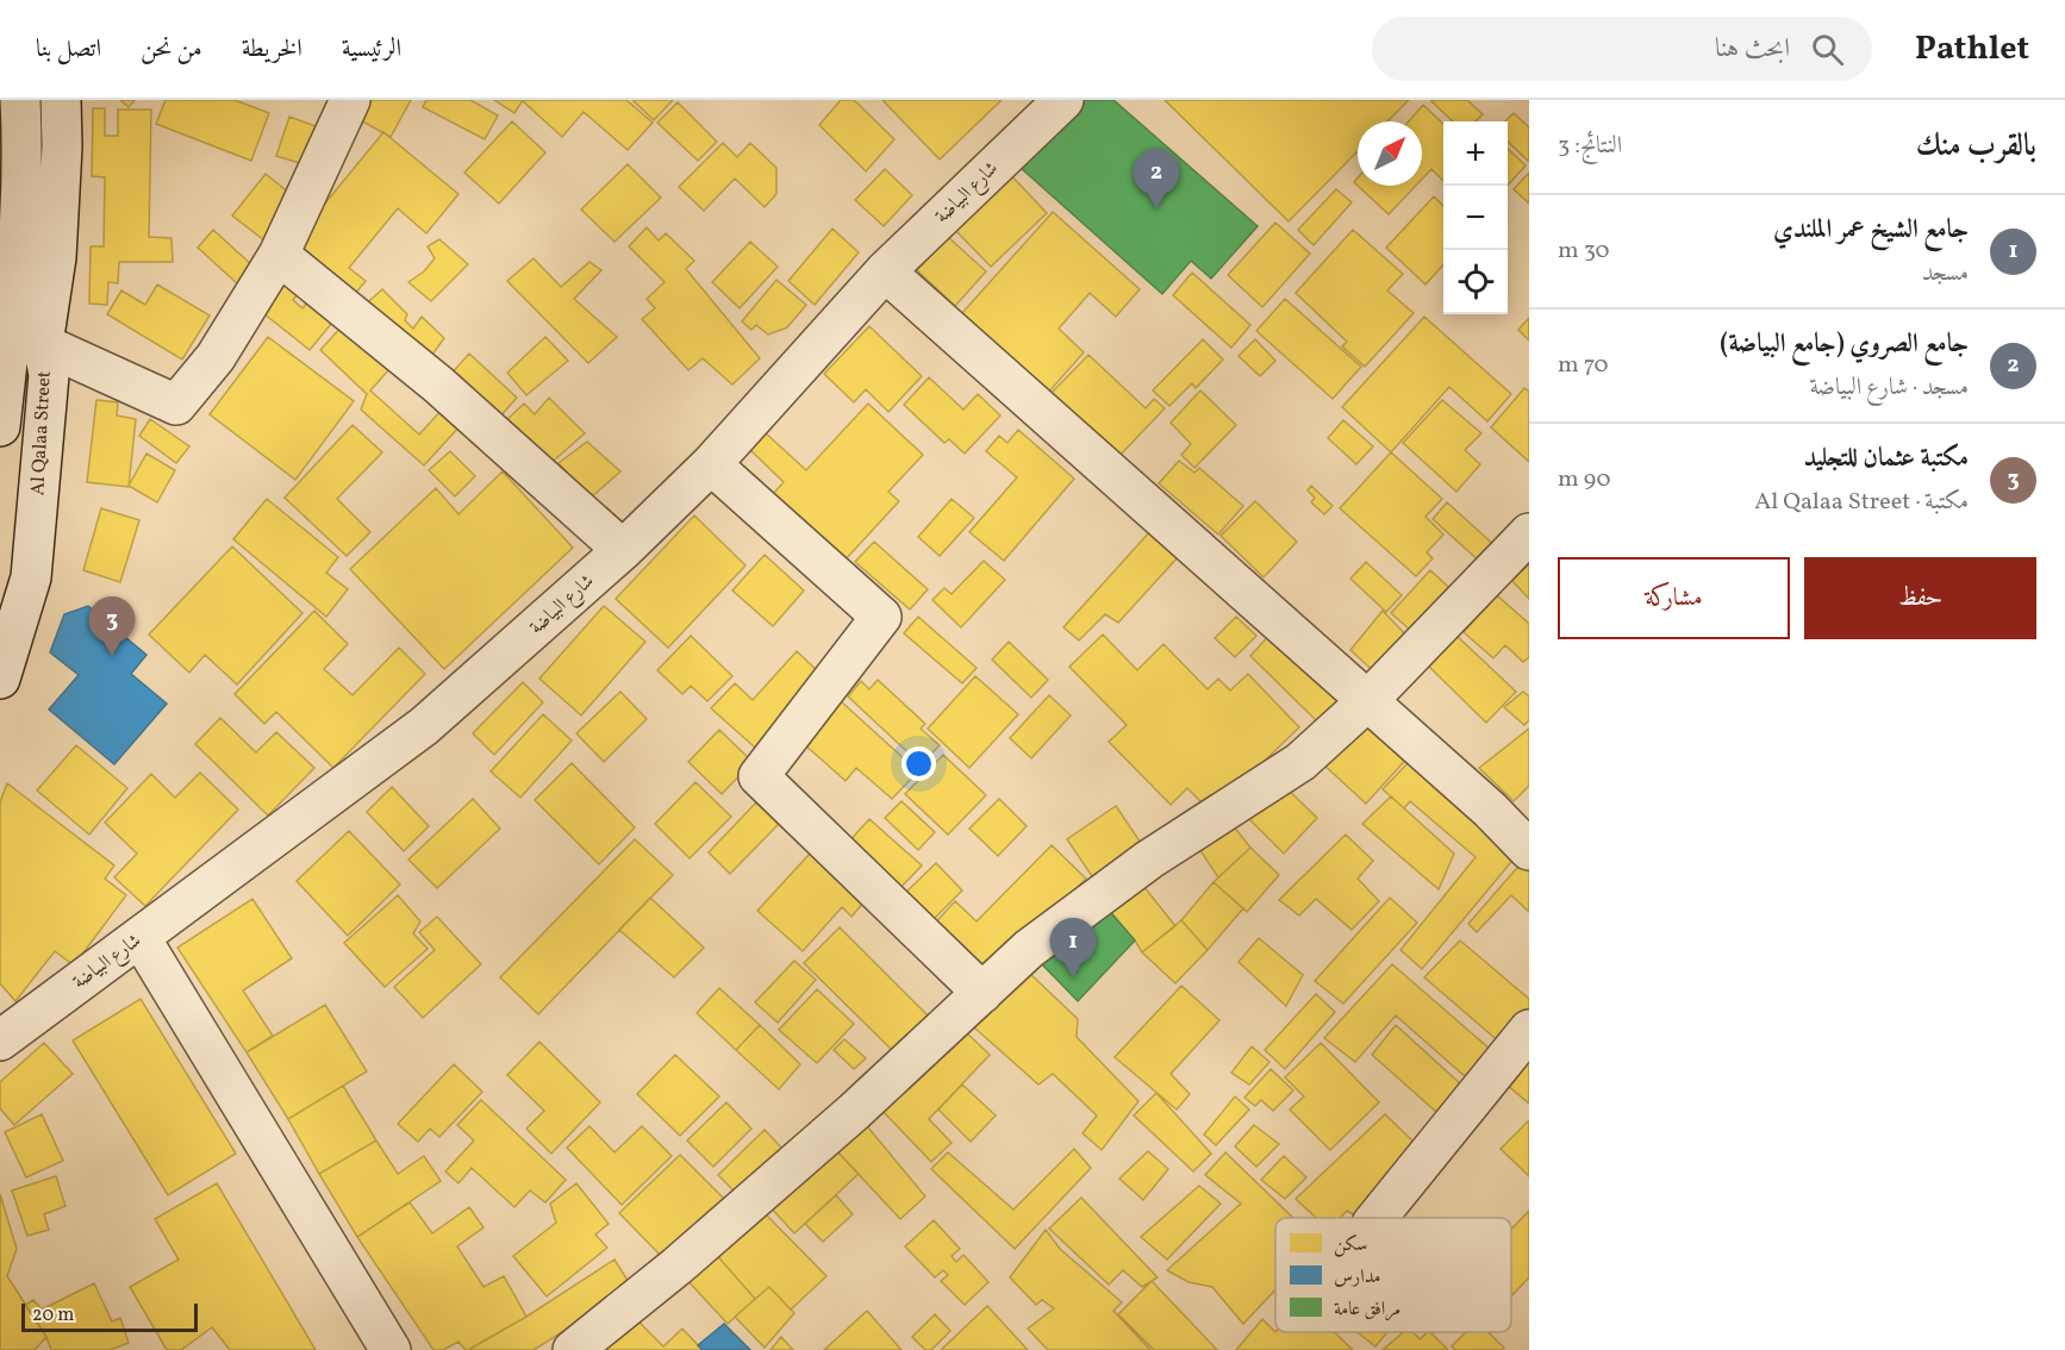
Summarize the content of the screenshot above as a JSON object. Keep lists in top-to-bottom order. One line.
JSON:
{"streets":{"street":["شارع البياضة","Al Qalaa Street"]},"legend":["سكن","مدارس","مرافق عامة"],"scale_bar":"20 m","north":"top right","page":{"header":"Pathlet","search":"ابحث هنا","nav":["الرئيسية","الخريطة","من نحن","اتصل بنا"],"heading":["بالقرب منك","النتائج: 3"],"map_buttons":["+","−"],"pins":["2","3","1"],"list":[{"mark":"1","name":"جامع الشيخ عمر الملندي","note":"مسجد","value":"30 m"},{"mark":"2","name":"جامع الصروي (جامع البياضة)","note":"مسجد · شارع البياضة","value":"70 m"},{"mark":"3","name":"مكتبة عثمان للتجليد","note":"مكتبة · Al Qalaa Street","value":"90 m"}],"buttons":["حفظ","مشاركة"],"scale":"20 m"}}
